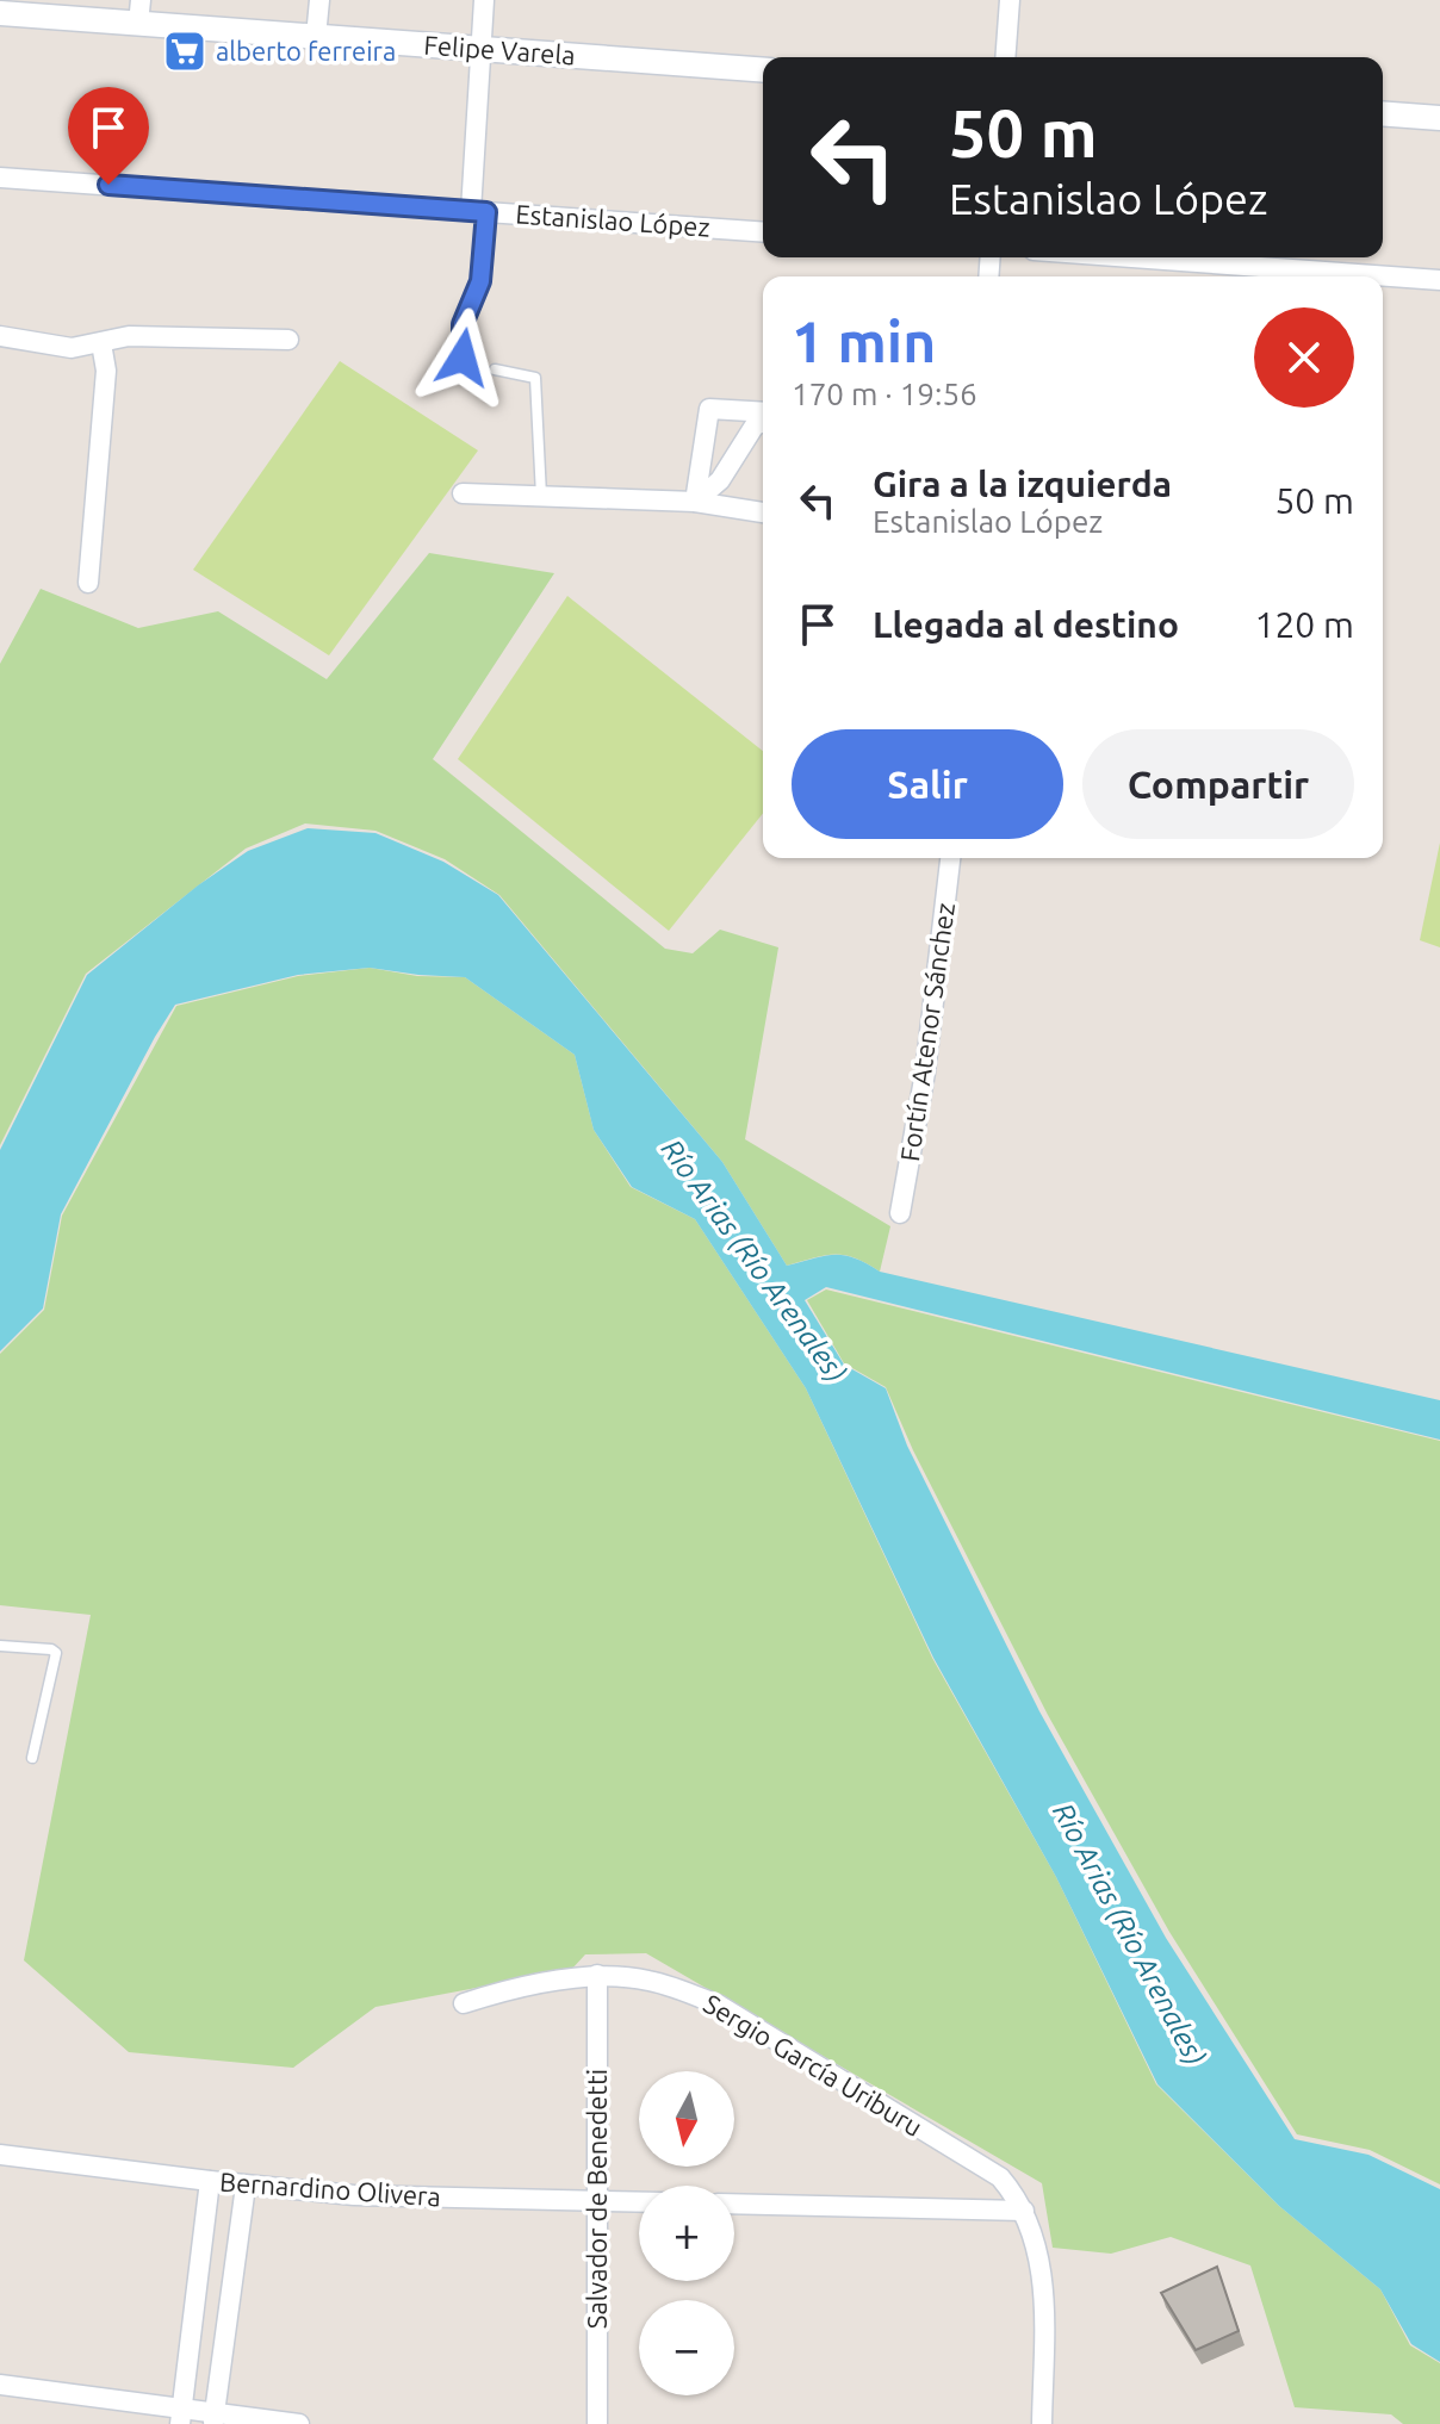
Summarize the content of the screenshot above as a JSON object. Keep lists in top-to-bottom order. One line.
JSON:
{"streets":{"street":["Felipe Varela","Estanislao López","Fortín Atenor Sánchez","Sergio García Uriburu","Bernardino Olivera","Salvador de Benedetti"]},"crossings":[["Sergio García Uriburu","Salvador de Benedetti"],["Bernardino Olivera","Salvador de Benedetti"]],"water":["Río Arias (Río Arenales)"],"places":{"supermarket":["alberto ferreira"]},"north":"bottom","page":{"turn":["50 m","Estanislao López"],"heading":["1 min","170 m · 19:56"],"list":[{"name":"Gira a la izquierda","note":"Estanislao López","value":"50 m"},{"name":"Llegada al destino","value":"120 m"}],"buttons":["Salir","Compartir"],"map_buttons":["+","−"]}}
